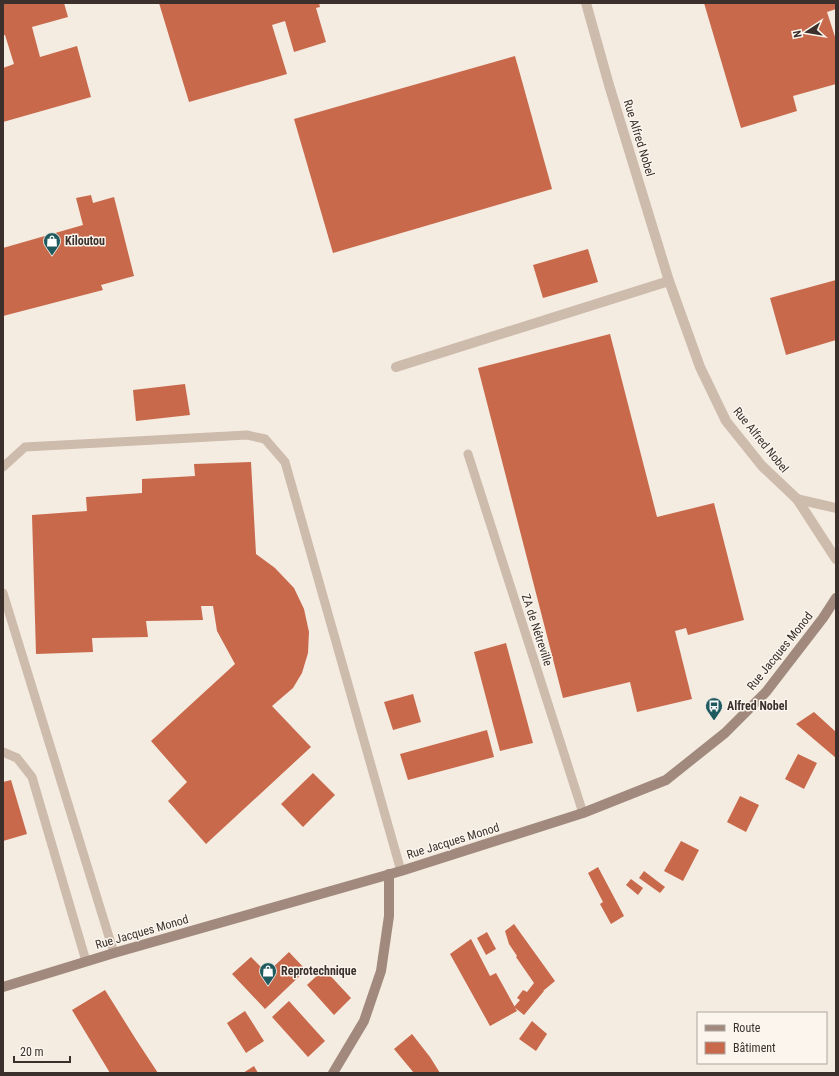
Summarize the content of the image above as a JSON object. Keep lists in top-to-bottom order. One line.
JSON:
{"streets":{"street":["Rue Alfred Nobel","Rue Jacques Monod"],"lane":["ZA de Nétreville"]},"crossings":[["ZA de Nétreville","Rue Jacques Monod"]],"places":{"shop":["Kiloutou","Reprotechnique"],"bus stop":["Alfred Nobel"]},"legend":["Route","Bâtiment"],"scale_bar":"20 m","north":"left"}
